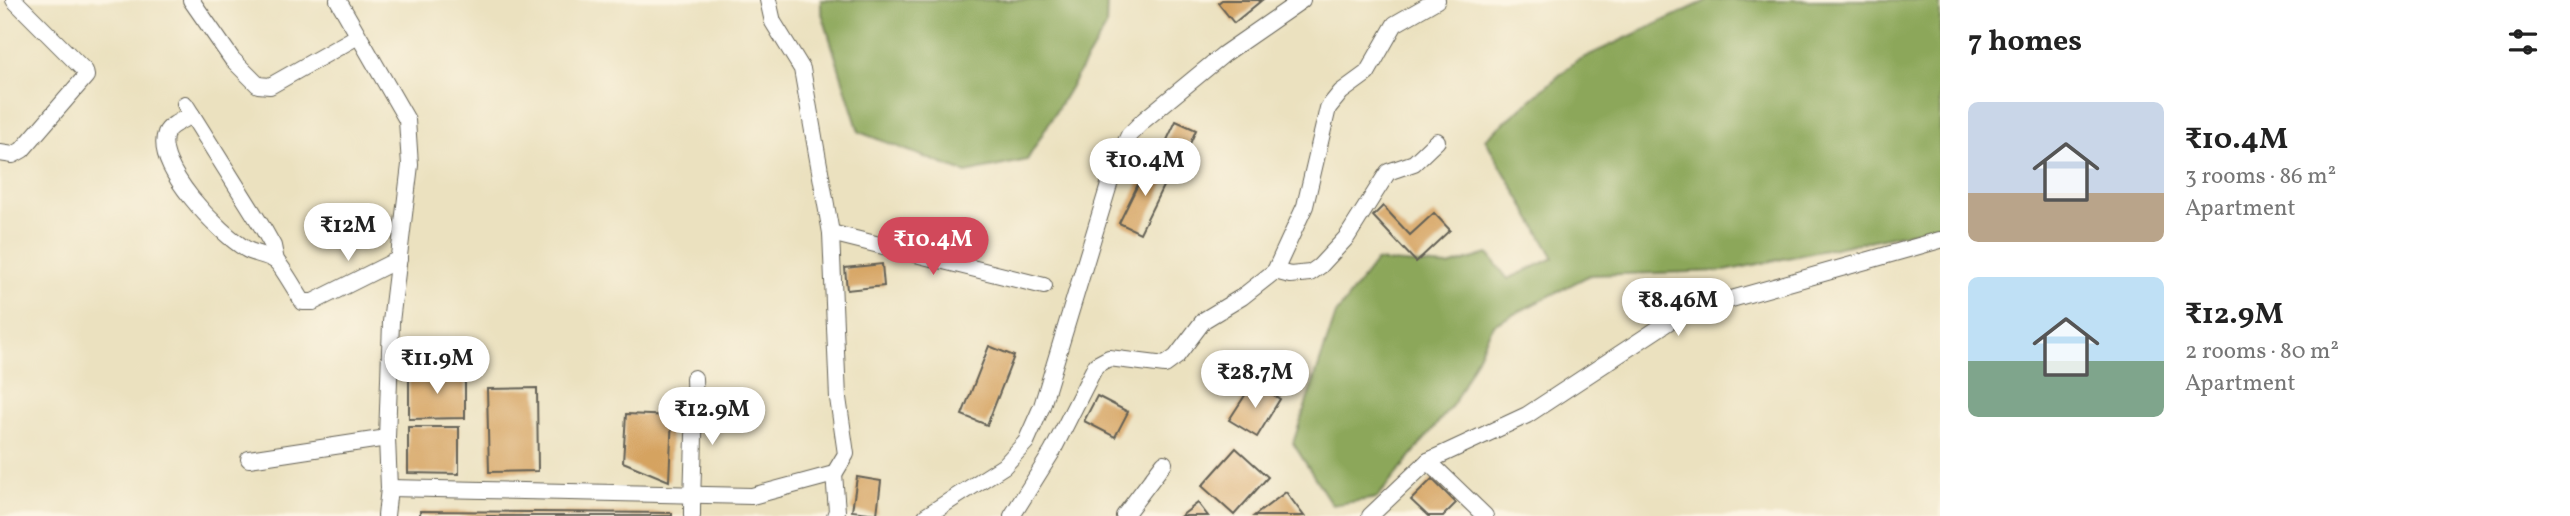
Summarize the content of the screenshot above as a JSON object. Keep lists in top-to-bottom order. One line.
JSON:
{"page":{"heading":"7 homes","list":[{"name":"₹10.4M","note":"3 rooms · 86 m² · Apartment"},{"name":"₹12.9M","note":"2 rooms · 80 m² · Apartment"}],"price":["₹10.4M","₹12M","₹10.4M","₹8.46M","₹11.9M","₹28.7M","₹12.9M"]}}
